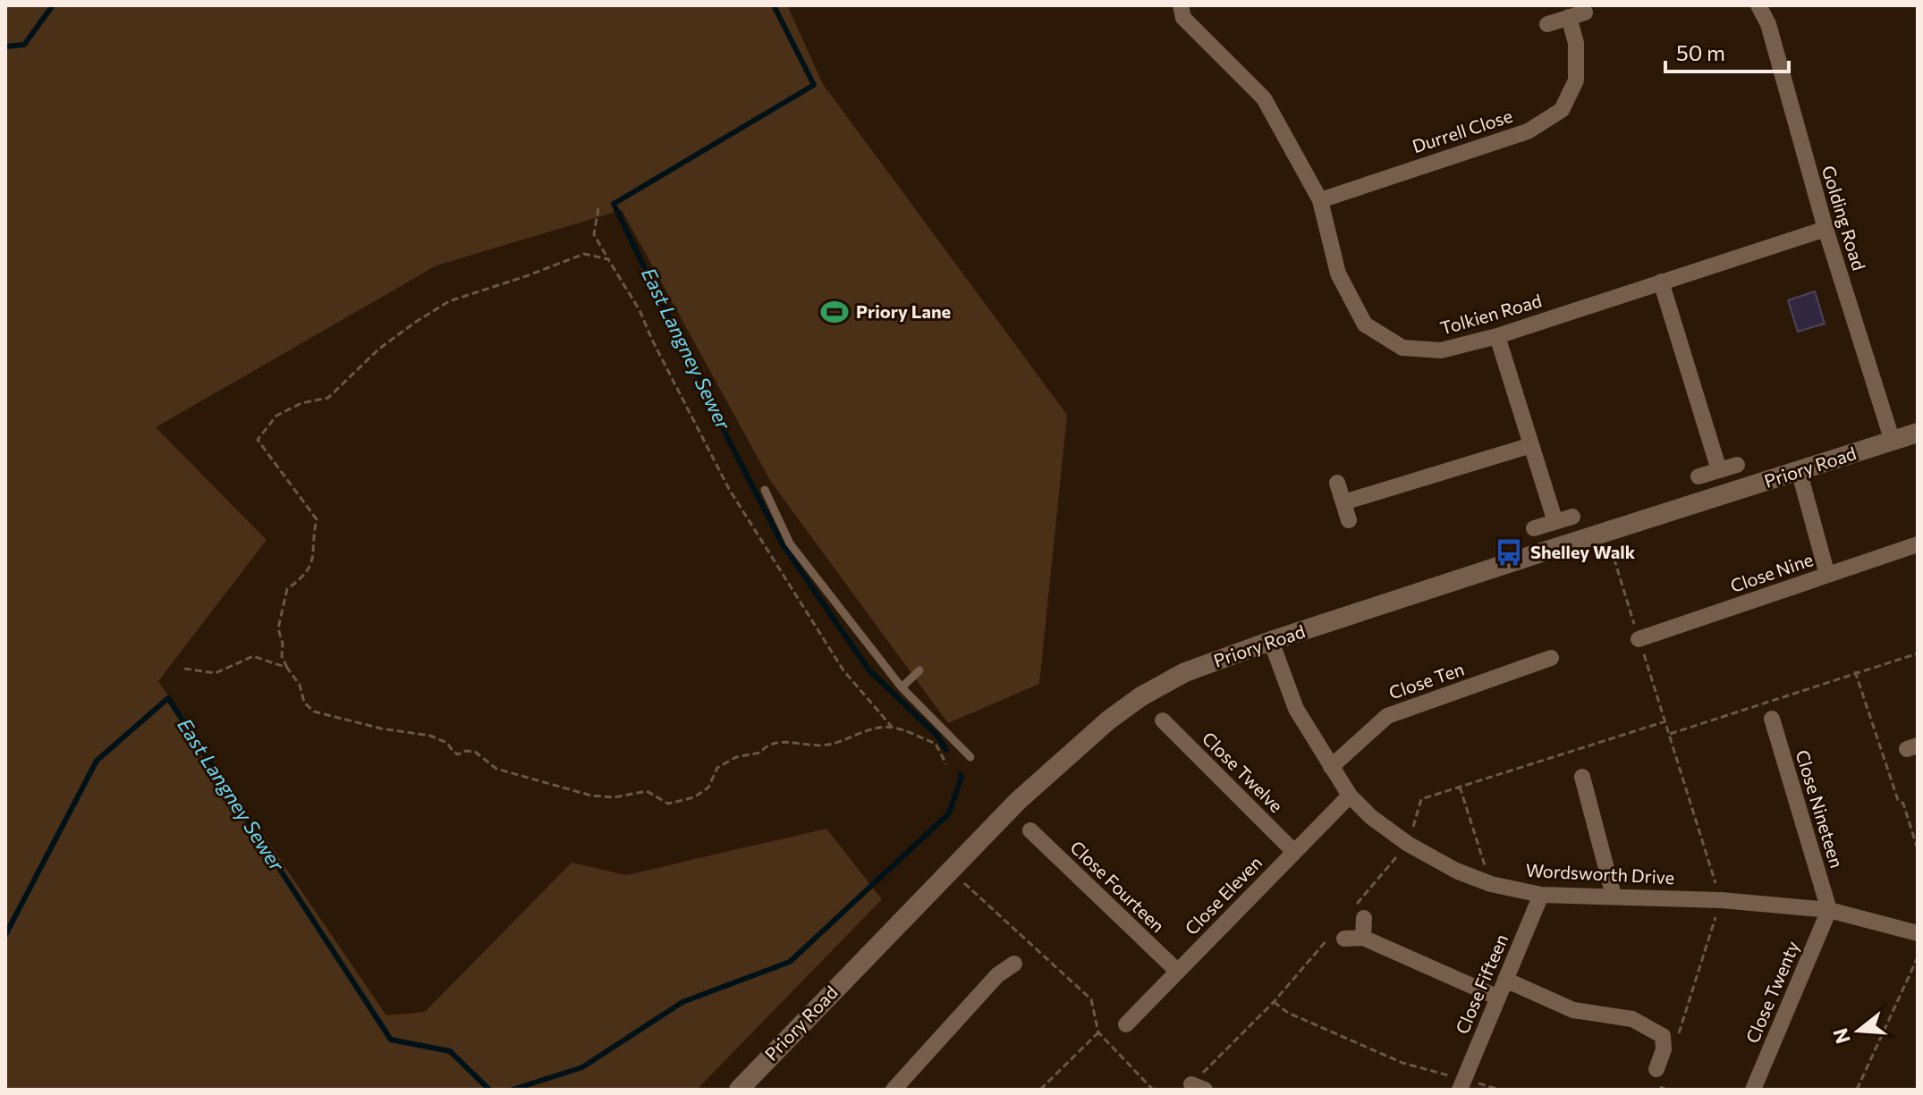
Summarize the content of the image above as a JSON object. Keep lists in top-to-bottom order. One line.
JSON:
{"streets":{"street":["Durrell Close","Golding Road","Tolkien Road","Priory Road","Close Nine","Close Ten","Close Twelve","Close Nineteen","Wordsworth Drive","Close Fourteen","Close Eleven","Close Fifteen","Close Twenty"]},"crossings":[["Durrell Close","Tolkien Road"],["Golding Road","Tolkien Road"],["Golding Road","Priory Road"],["Priory Road","Wordsworth Drive"],["Close Ten","Wordsworth Drive"],["Close Twelve","Close Eleven"],["Close Nineteen","Wordsworth Drive"],["Close Nineteen","Close Twenty"],["Wordsworth Drive","Close Eleven"],["Wordsworth Drive","Close Fifteen"],["Wordsworth Drive","Close Twenty"],["Close Fourteen","Close Eleven"]],"water":["East Langney Sewer"],"places":{"sports":["Priory Lane"],"bus stop":["Shelley Walk"]},"scale_bar":"50 m","north":"left"}
